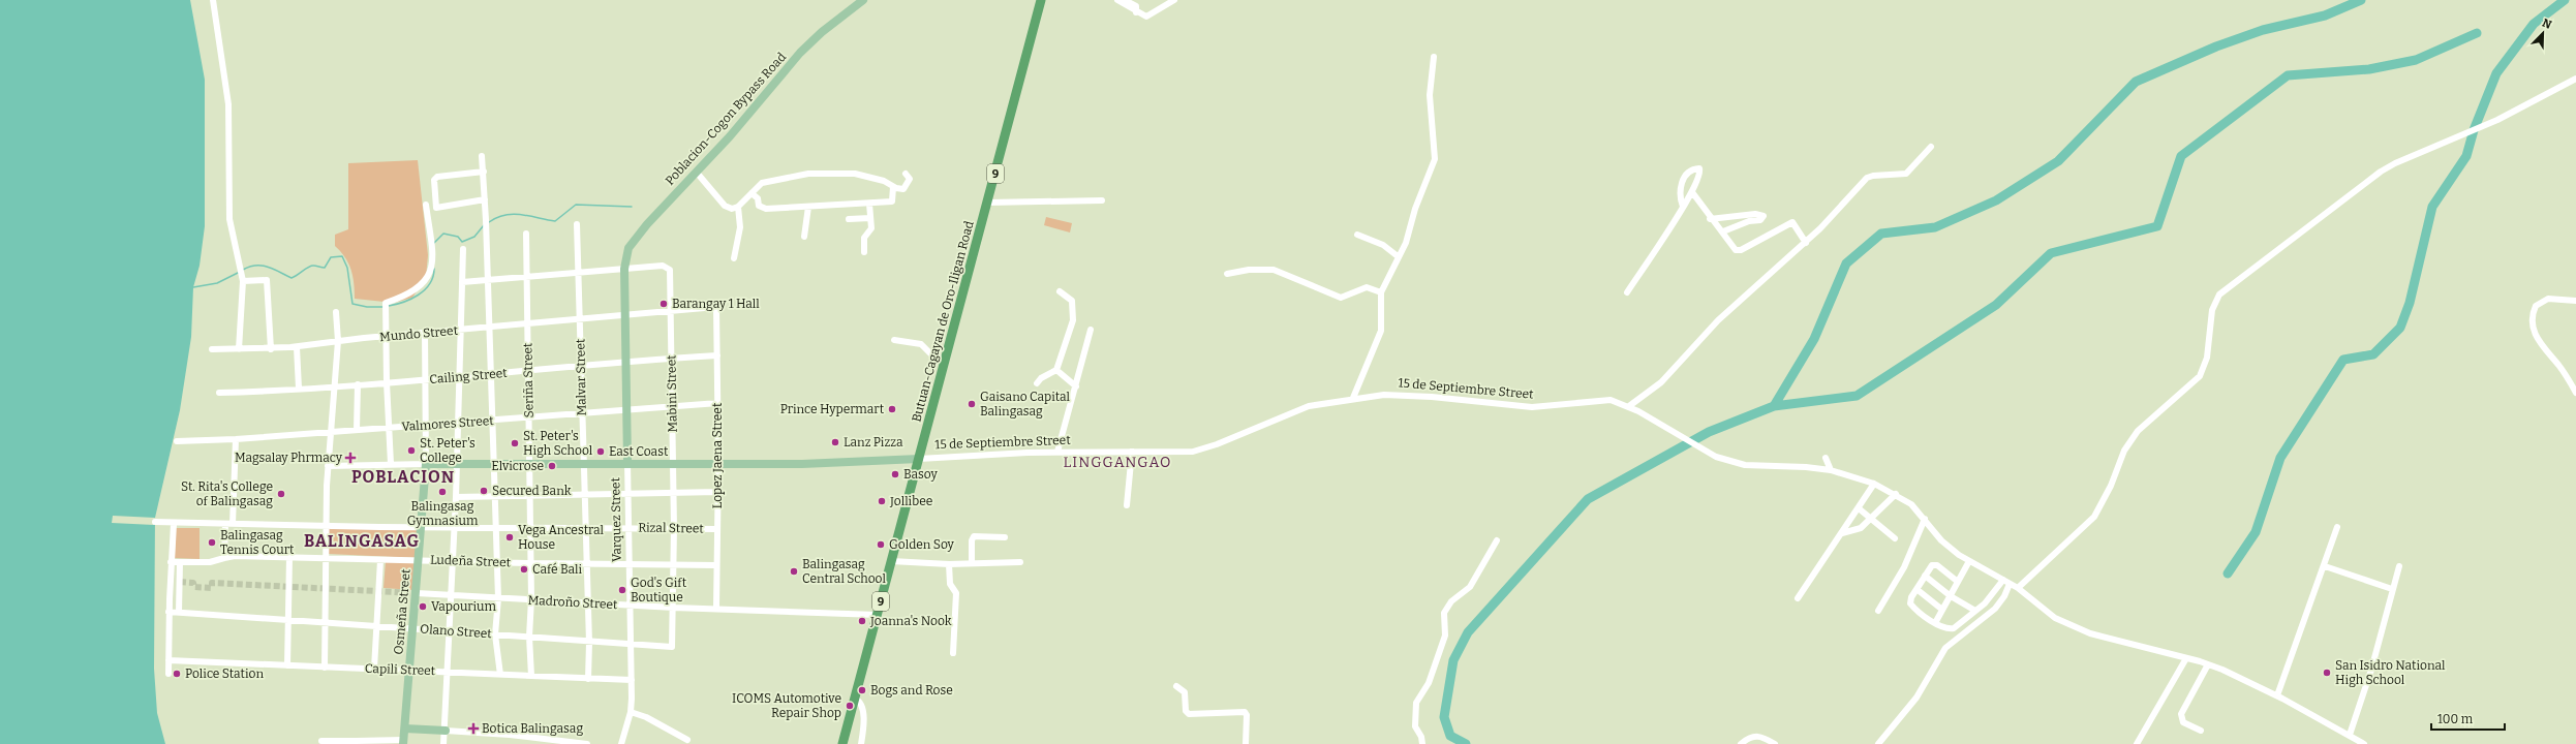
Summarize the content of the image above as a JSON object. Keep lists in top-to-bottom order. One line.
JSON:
{"streets":{"highway":["9","Butuan-Cagayan de Oro-Iligan Road"],"main road":["Poblacion-Cogon Bypass Road","15 de Septiembre Street","Varquez Street","Osmeña Street"],"street":["Mundo Street","Cailing Street","Malvar Street","Seriña Street","Mabini Street","Valmores Street","Lopez Jaena Street","Rizal Street","Ludeña Street","Madroño Street","Olano Street","Capili Street"]},"crossings":[["Poblacion-Cogon Bypass Road","Mabini Street"],["Poblacion-Cogon Bypass Road","Varquez Street"],["Butuan-Cagayan de Oro-Iligan Road","15 de Septiembre Street"],["Butuan-Cagayan de Oro-Iligan Road","Madroño Street"],["Mundo Street","Malvar Street"],["Mundo Street","Seriña Street"],["Mundo Street","Mabini Street"],["Mundo Street","Lopez Jaena Street"],["Mundo Street","Varquez Street"],["Mundo Street","Osmeña Street"],["Cailing Street","Malvar Street"],["Cailing Street","Seriña Street"],["Cailing Street","Mabini Street"],["Cailing Street","Lopez Jaena Street"],["Cailing Street","Varquez Street"],["Cailing Street","Osmeña Street"],["Malvar Street","15 de Septiembre Street"],["Malvar Street","Valmores Street"],["Malvar Street","Rizal Street"],["Malvar Street","Ludeña Street"],["Malvar Street","Madroño Street"],["Malvar Street","Olano Street"],["Malvar Street","Capili Street"],["Seriña Street","15 de Septiembre Street"],["Seriña Street","Valmores Street"],["Seriña Street","Rizal Street"],["Seriña Street","Ludeña Street"],["Seriña Street","Madroño Street"],["Seriña Street","Olano Street"],["Seriña Street","Capili Street"],["15 de Septiembre Street","Mabini Street"],["15 de Septiembre Street","Lopez Jaena Street"],["15 de Septiembre Street","Varquez Street"],["15 de Septiembre Street","Osmeña Street"],["Mabini Street","Valmores Street"],["Mabini Street","Varquez Street"],["Mabini Street","Rizal Street"],["Mabini Street","Ludeña Street"],["Mabini Street","Madroño Street"],["Mabini Street","Olano Street"],["Valmores Street","Lopez Jaena Street"],["Valmores Street","Varquez Street"],["Valmores Street","Osmeña Street"],["Lopez Jaena Street","Rizal Street"],["Lopez Jaena Street","Ludeña Street"],["Lopez Jaena Street","Madroño Street"],["Varquez Street","Rizal Street"],["Varquez Street","Ludeña Street"],["Varquez Street","Madroño Street"],["Varquez Street","Olano Street"],["Varquez Street","Capili Street"],["Rizal Street","Osmeña Street"],["Ludeña Street","Osmeña Street"],["Madroño Street","Osmeña Street"],["Osmeña Street","Olano Street"],["Osmeña Street","Capili Street"]],"districts":["LINGGANGAO","POBLACION","BALINGASAG"],"places":{"other":["Barangay 1 Hall","Gaisano Capital Balingasag","Prince Hypermart","Lanz Pizza","St. Peter's High School","St. Peter's College","East Coast","Elvicrose","Basoy","Secured Bank","Balingasag Gymnasium","St. Rita's College of Balingasag","Jollibee","Vega Ancestral House","Balingasag Tennis Court","Golden Soy","Café Bali","Balingasag Central School","God's Gift Boutique","Vapourium","Joanna's Nook","San Isidro National High School","Police Station","Bogs and Rose","ICOMS Automotive Repair Shop"],"health":["Magsalay Phrmacy","Botica Balingasag"]},"scale_bar":"100 m","north":"top right"}
